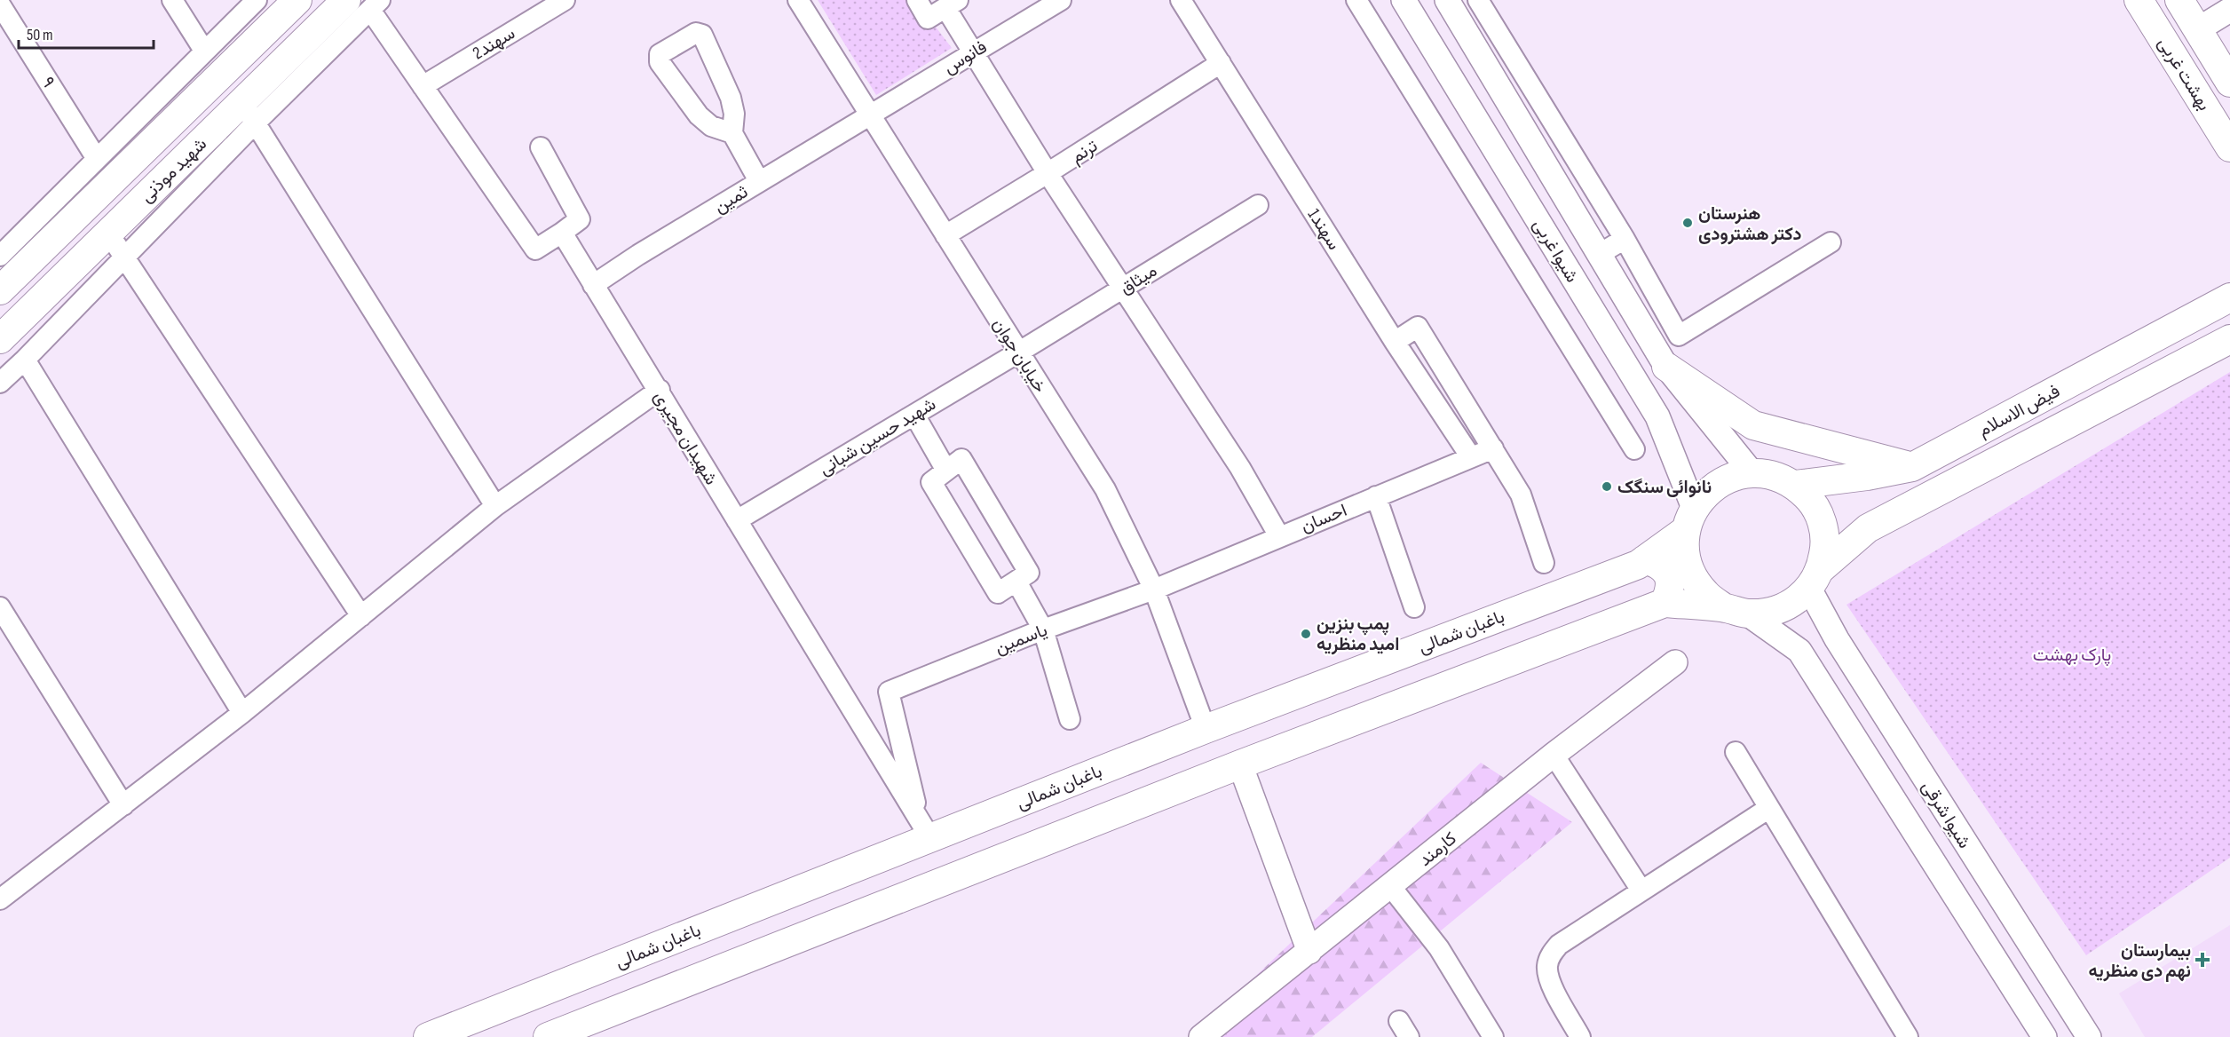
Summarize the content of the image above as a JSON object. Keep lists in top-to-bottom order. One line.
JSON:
{"streets":{"main road":["بهشت غربی","شهید موذنی","فیض الاسلام","باغبان شمالی"],"street":["2سهند","فانوس","۹","ترنم","ثمین","1سهند","شیوا غربی","میثاق","خیابان جوان","شهید حسین شبانی","شهیدان مجیری","احسان","یاسمین","شیوا شرقی","کارمند"]},"crossings":[["فانوس","ثمین"],["فانوس","خیابان جوان"],["ترنم","1سهند"],["ترنم","خیابان جوان"],["ثمین","خیابان جوان"],["ثمین","شهیدان مجیری"],["1سهند","احسان"],["شیوا غربی","فیض الاسلام"],["شیوا غربی","باغبان شمالی"],["شیوا غربی","شیوا شرقی"],["میثاق","خیابان جوان"],["میثاق","شهید حسین شبانی"],["خیابان جوان","شهید حسین شبانی"],["خیابان جوان","احسان"],["خیابان جوان","باغبان شمالی"],["خیابان جوان","یاسمین"],["فیض الاسلام","باغبان شمالی"],["فیض الاسلام","شیوا شرقی"],["شهید حسین شبانی","شهیدان مجیری"],["شهیدان مجیری","باغبان شمالی"],["شهیدان مجیری","یاسمین"],["احسان","یاسمین"],["باغبان شمالی","یاسمین"],["باغبان شمالی","شیوا شرقی"]],"parks":["پارک بهشت"],"places":{"other":["هنرستان دکتر هشترودی","نانوائی سنگک","پمپ بنزین امید منظریه"],"health":["بیمارستان نهم دی منظریه"]},"scale_bar":"50 m"}
